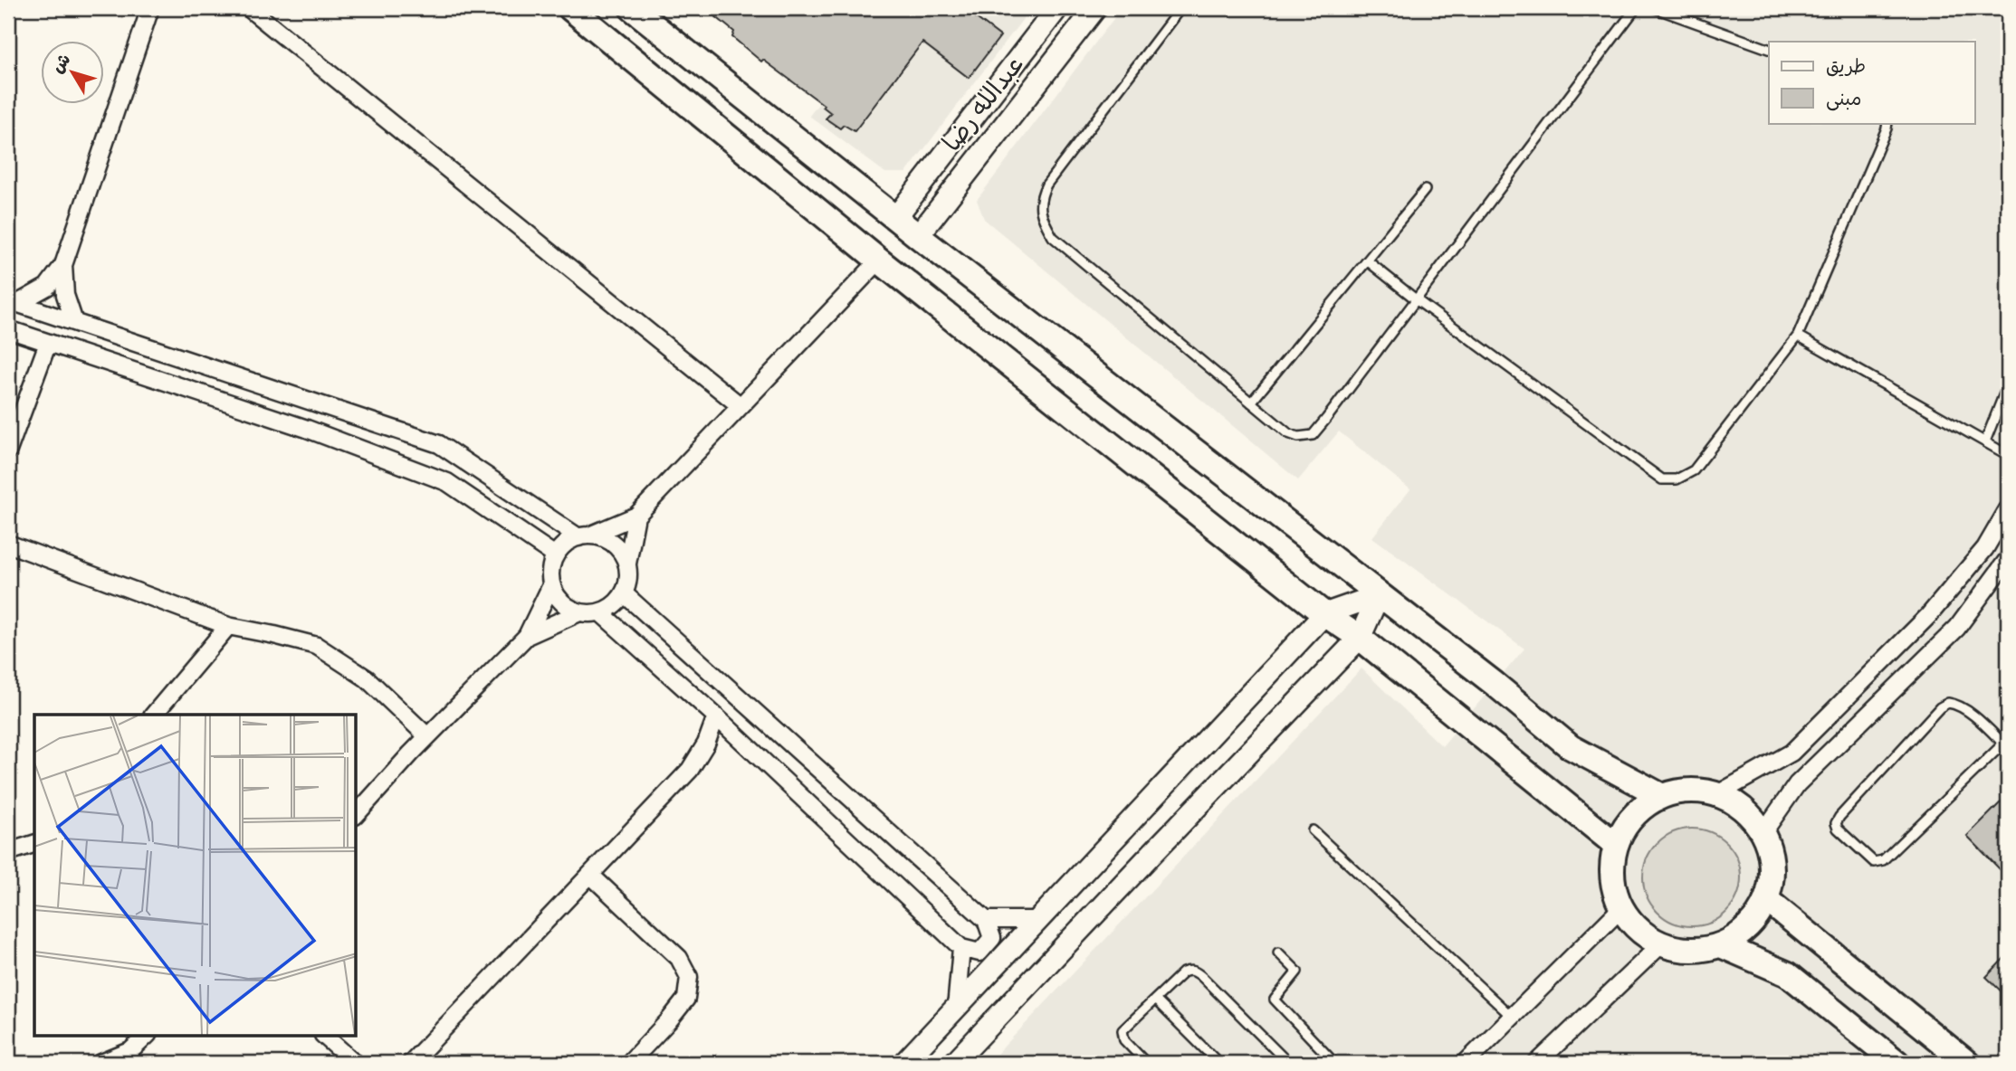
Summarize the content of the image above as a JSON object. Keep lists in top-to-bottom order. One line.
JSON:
{"streets":{"street":["عبدالله رضا"]},"legend":["طريق","مبنى"],"north":"top left"}
